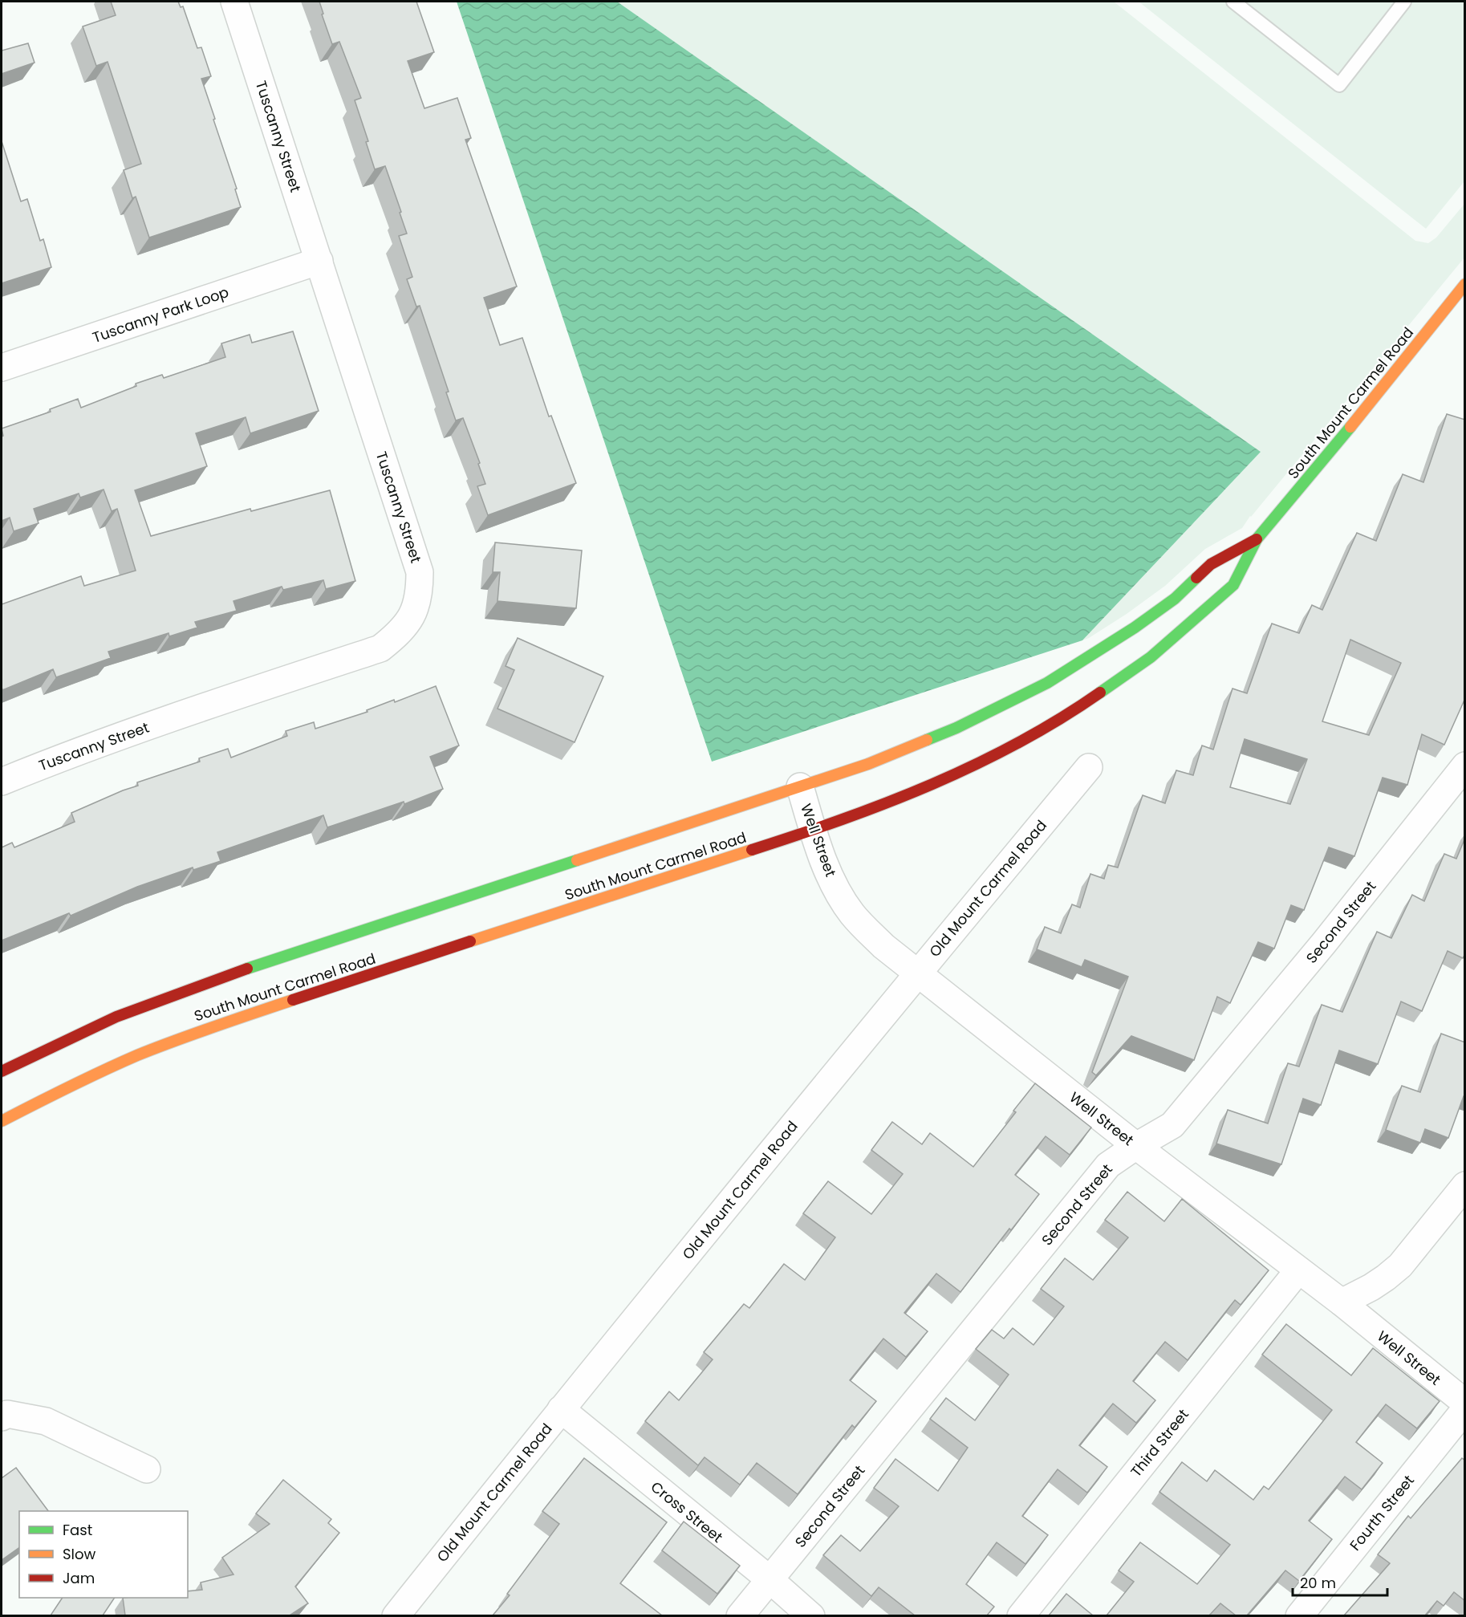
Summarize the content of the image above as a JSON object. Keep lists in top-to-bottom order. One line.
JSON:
{"streets":{"street":["Tuscanny Street","Tuscanny Park Loop","South Mount Carmel Road","Well Street","Old Mount Carmel Road","Second Street","Third Street","Cross Street","Fourth Street"]},"crossings":[["Tuscanny Street","Tuscanny Park Loop"],["South Mount Carmel Road","Well Street"],["Well Street","Old Mount Carmel Road"],["Well Street","Second Street"],["Well Street","Third Street"],["Old Mount Carmel Road","Cross Street"],["Second Street","Cross Street"]],"legend":["Fast","Slow","Jam"],"scale_bar":"20 m"}
